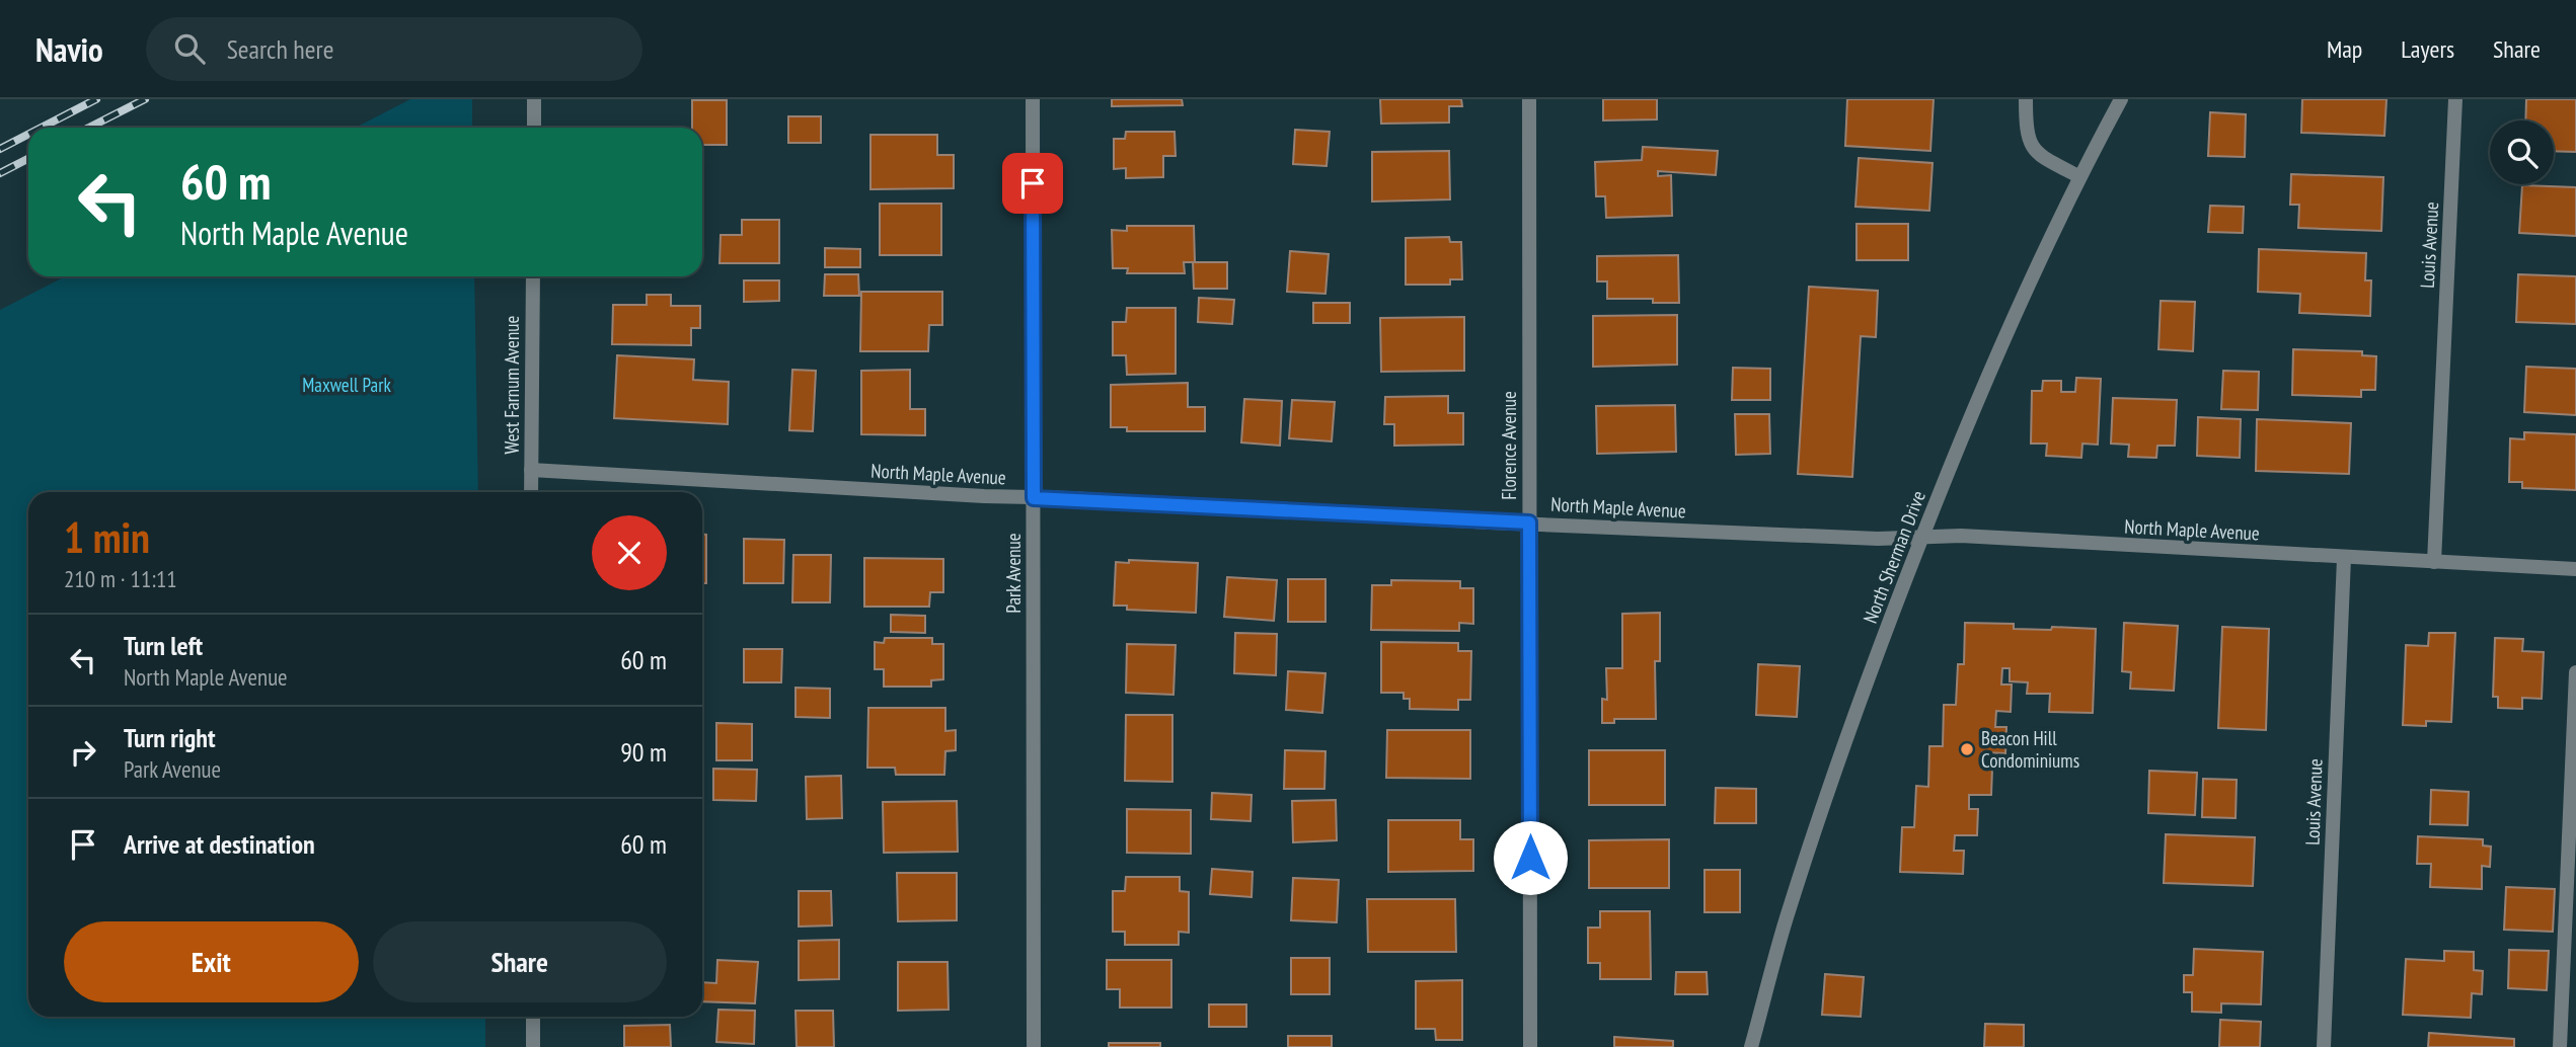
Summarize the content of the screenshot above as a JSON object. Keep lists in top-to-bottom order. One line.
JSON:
{"streets":{"street":["Louis Avenue","West Farnum Avenue","Florence Avenue","North Maple Avenue","North Sherman Drive","Park Avenue"]},"crossings":[["Louis Avenue","North Maple Avenue"],["West Farnum Avenue","North Maple Avenue"],["Florence Avenue","North Maple Avenue"],["North Maple Avenue","North Sherman Drive"],["North Maple Avenue","Park Avenue"]],"parks":["Maxwell Park"],"places":["Beacon Hill Condominiums"],"page":{"header":"Navio","search":"Search here","nav":["Map","Layers","Share"],"turn":["60 m","North Maple Avenue"],"heading":["1 min","210 m · 11:11"],"list":[{"name":"Turn left","note":"North Maple Avenue","value":"60 m"},{"name":"Turn right","note":"Park Avenue","value":"90 m"},{"name":"Arrive at destination","value":"60 m"}],"buttons":["Exit","Share"]}}
